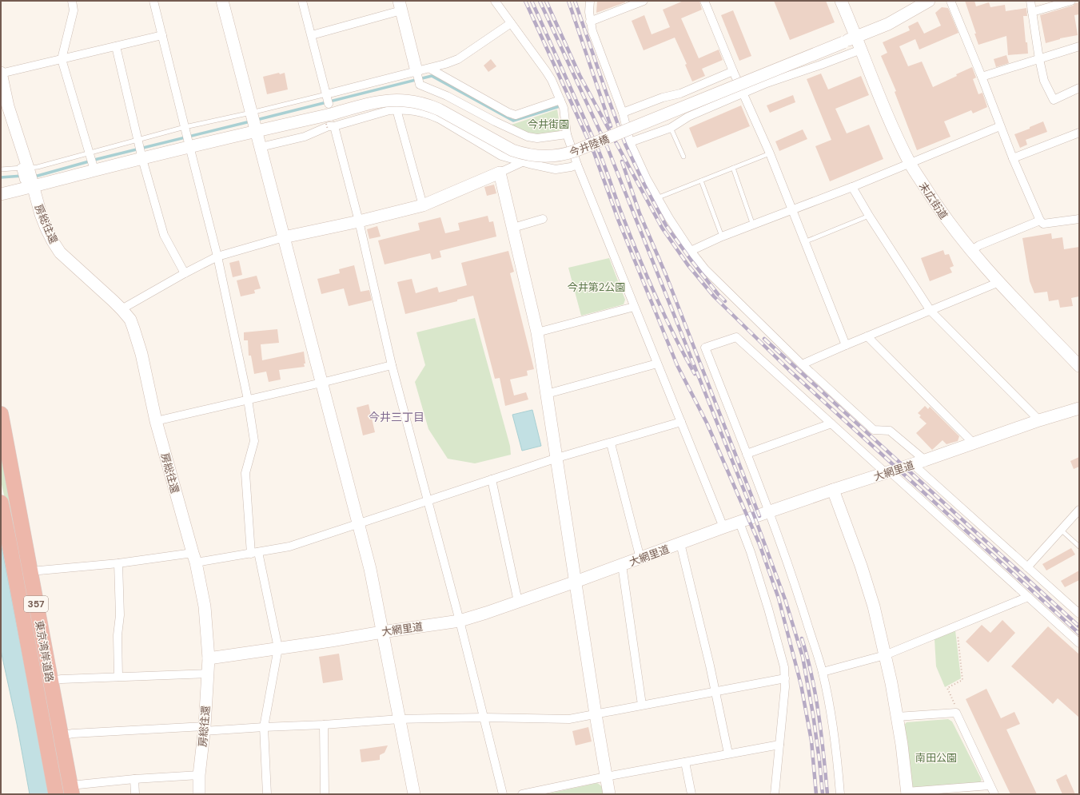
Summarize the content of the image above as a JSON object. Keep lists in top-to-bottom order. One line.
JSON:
{"streets":{"highway":["357","東京湾岸道路"],"street":["今井陸橋","末広街道","房総往還","大網里道"]},"crossings":[["今井陸橋","末広街道"],["今井陸橋","房総往還"],["房総往還","大網里道"]],"districts":["今井三丁目"],"parks":["今井街園","今井第2公園","南田公園"]}
